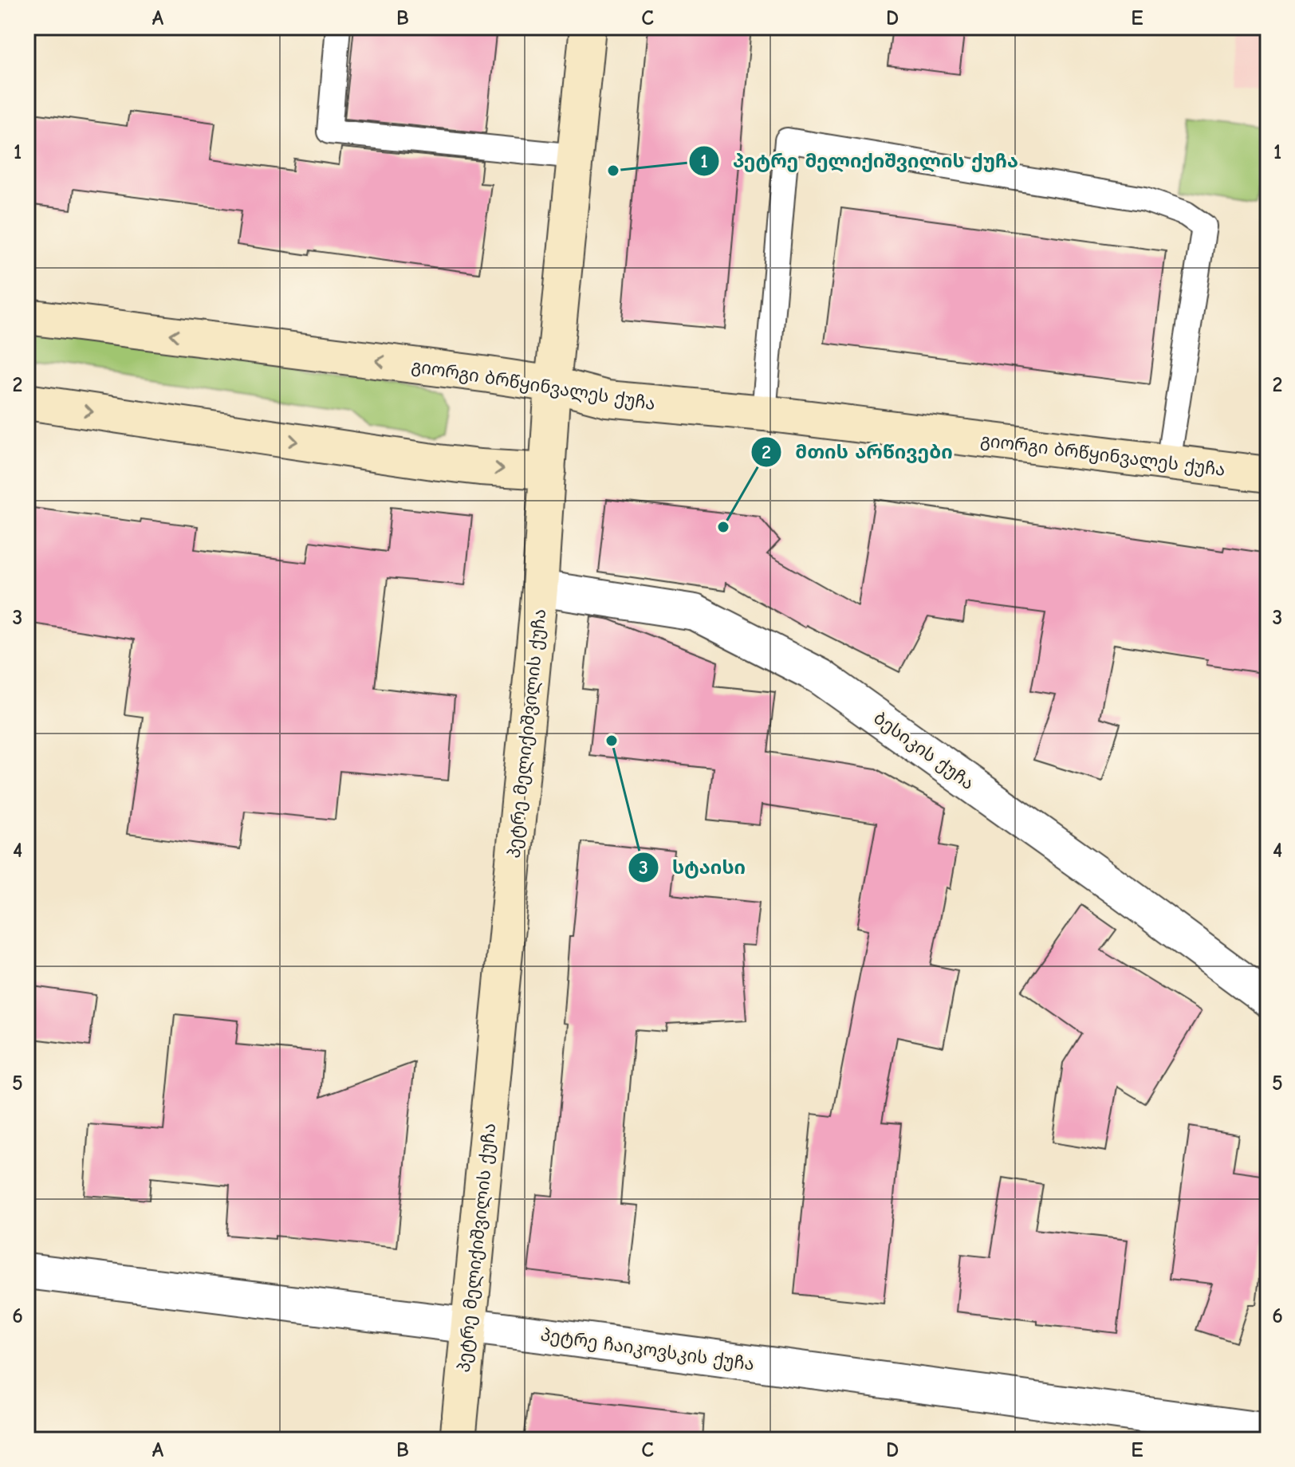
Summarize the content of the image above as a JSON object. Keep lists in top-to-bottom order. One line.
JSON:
{"streets":{"street":["გიორგი ბრწყინვალეს ქუჩა","პეტრე მელიქიშვილის ქუჩა","ბესიკის ქუჩა","პეტრე ჩაიკოვსკის ქუჩა"]},"crossings":[["გიორგი ბრწყინვალეს ქუჩა","პეტრე მელიქიშვილის ქუჩა"],["პეტრე მელიქიშვილის ქუჩა","ბესიკის ქუჩა"],["პეტრე მელიქიშვილის ქუჩა","პეტრე ჩაიკოვსკის ქუჩა"]],"places":["პეტრე მელიქიშვილის ქუჩა","მთის არწივები","სტაისი"],"grid":{"columns":["A","B","C","D","E"],"rows":["1","2","3","4","5","6"]}}
